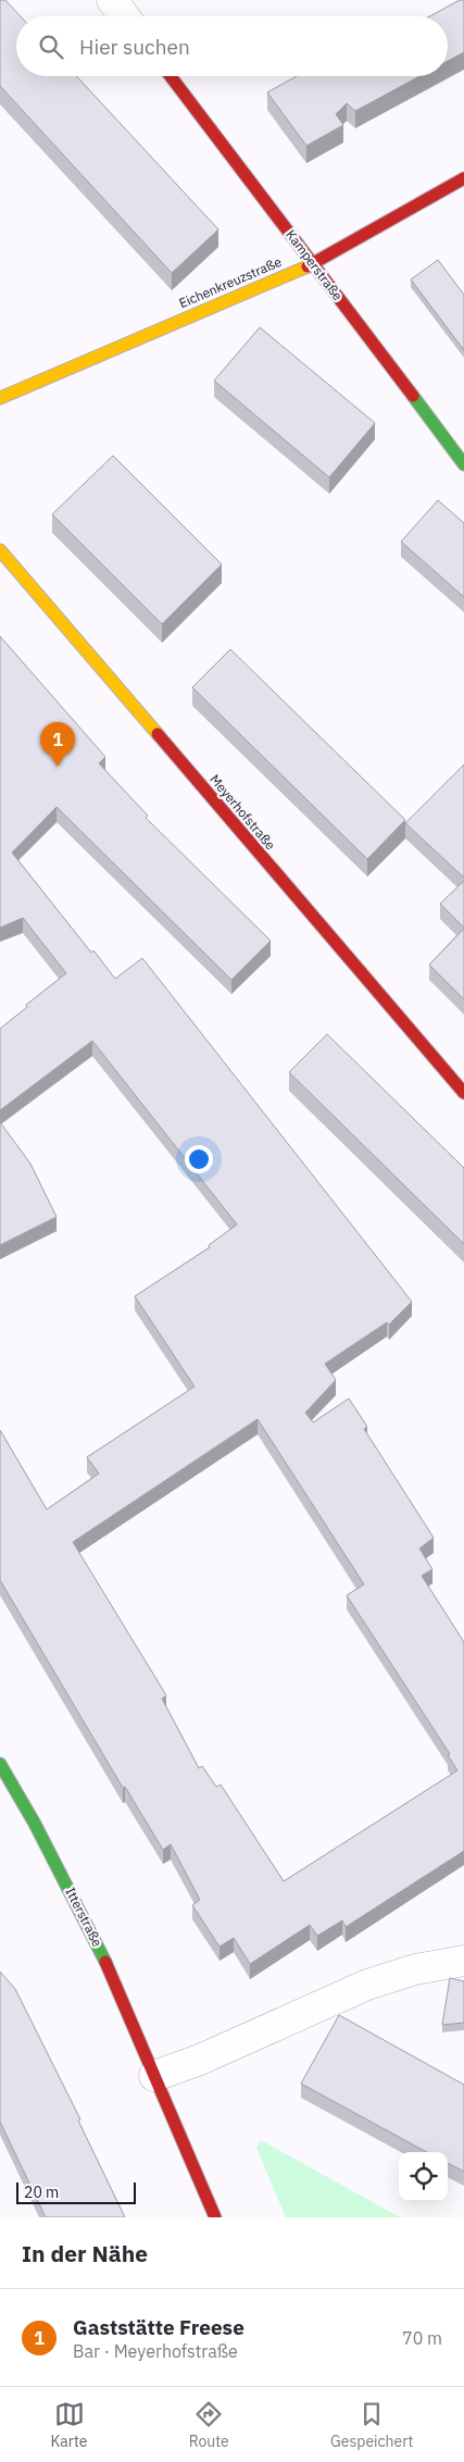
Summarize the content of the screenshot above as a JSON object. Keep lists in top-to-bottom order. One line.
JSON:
{"streets":{"street":["Kamperstraße","Eichenkreuzstraße","Meyerhofstraße","Itterstraße"]},"crossings":[["Kamperstraße","Eichenkreuzstraße"]],"scale_bar":"20 m","page":{"search":"Hier suchen","pins":"1","scale":"20 m","heading":"In der Nähe","list":[{"mark":"1","name":"Gaststätte Freese","note":"Bar · Meyerhofstraße","value":"70 m"}],"nav":["Karte","Route","Gespeichert"]}}
